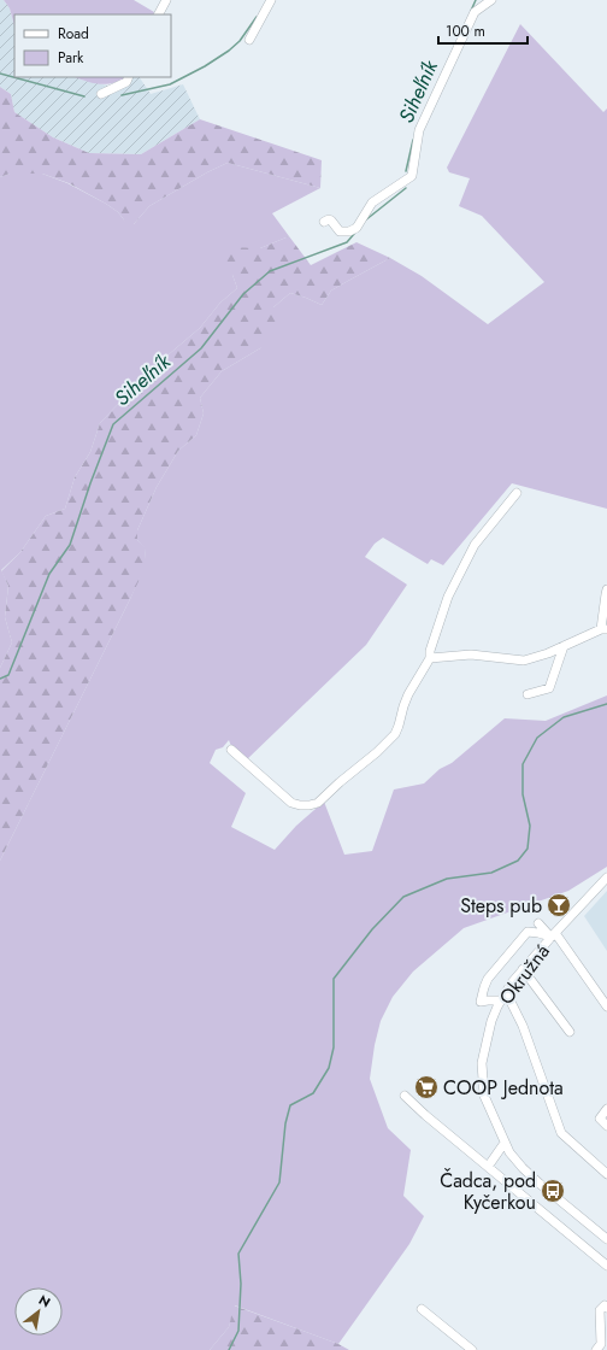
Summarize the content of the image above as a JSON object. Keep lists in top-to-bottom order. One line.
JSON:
{"streets":{"street":["Okružná"]},"water":["Siheľník"],"places":{"bar":["Steps pub"],"supermarket":["COOP Jednota"],"bus stop":["Čadca, pod Kyčerkou"]},"legend":["Road","Park"],"scale_bar":"100 m","north":"top right"}
